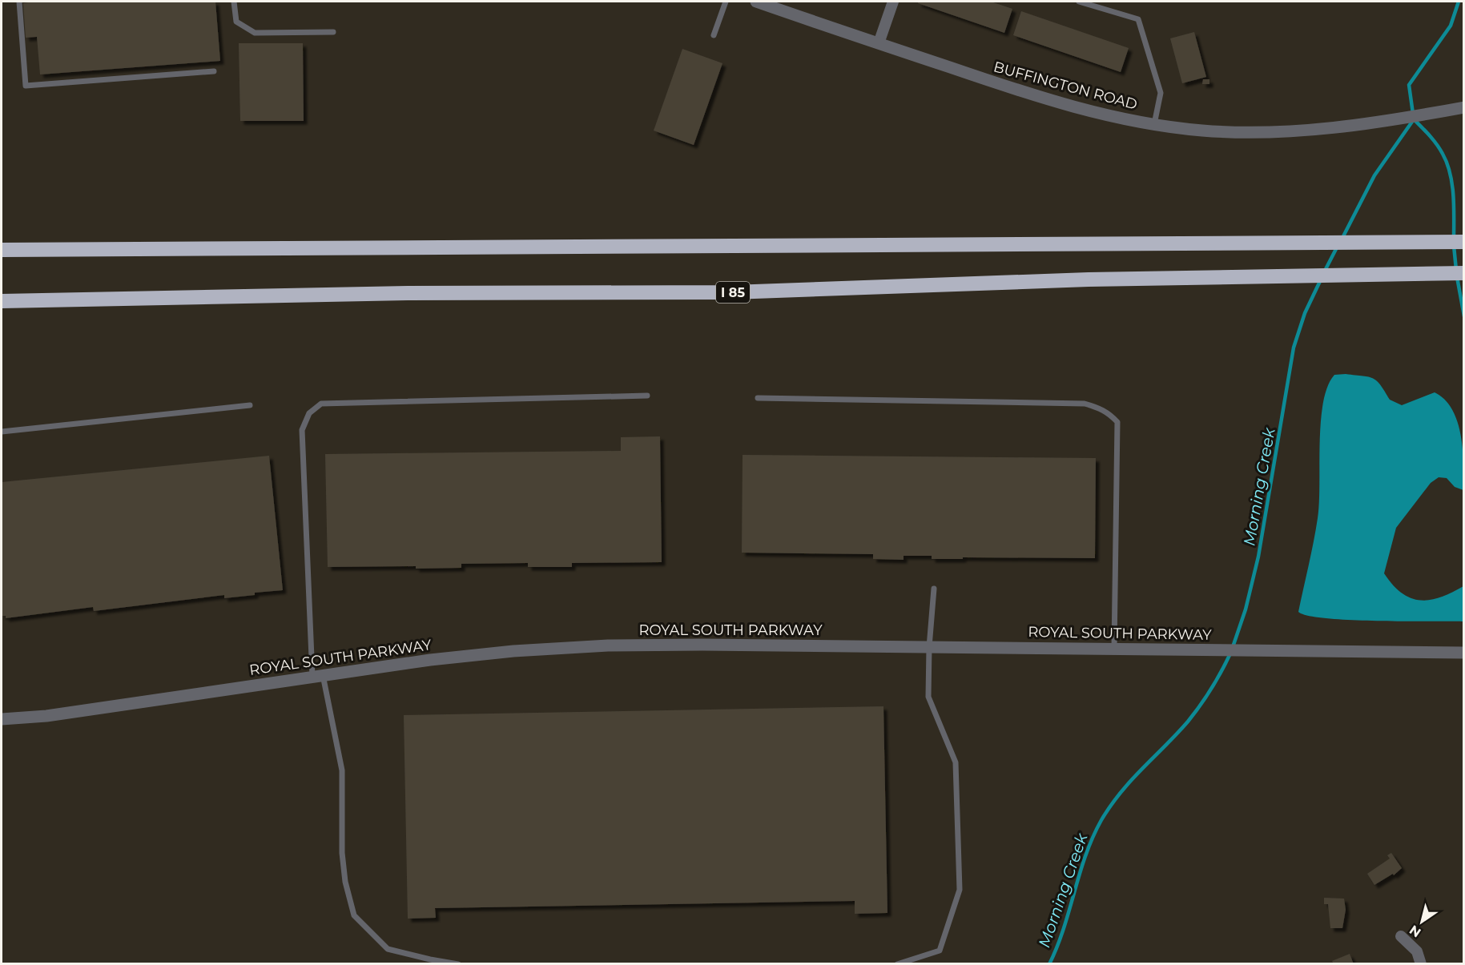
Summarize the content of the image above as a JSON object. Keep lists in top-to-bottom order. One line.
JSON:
{"streets":{"highway":["I 85"],"street":["BUFFINGTON ROAD","ROYAL SOUTH PARKWAY"]},"water":["Morning Creek"],"north":"bottom left"}
